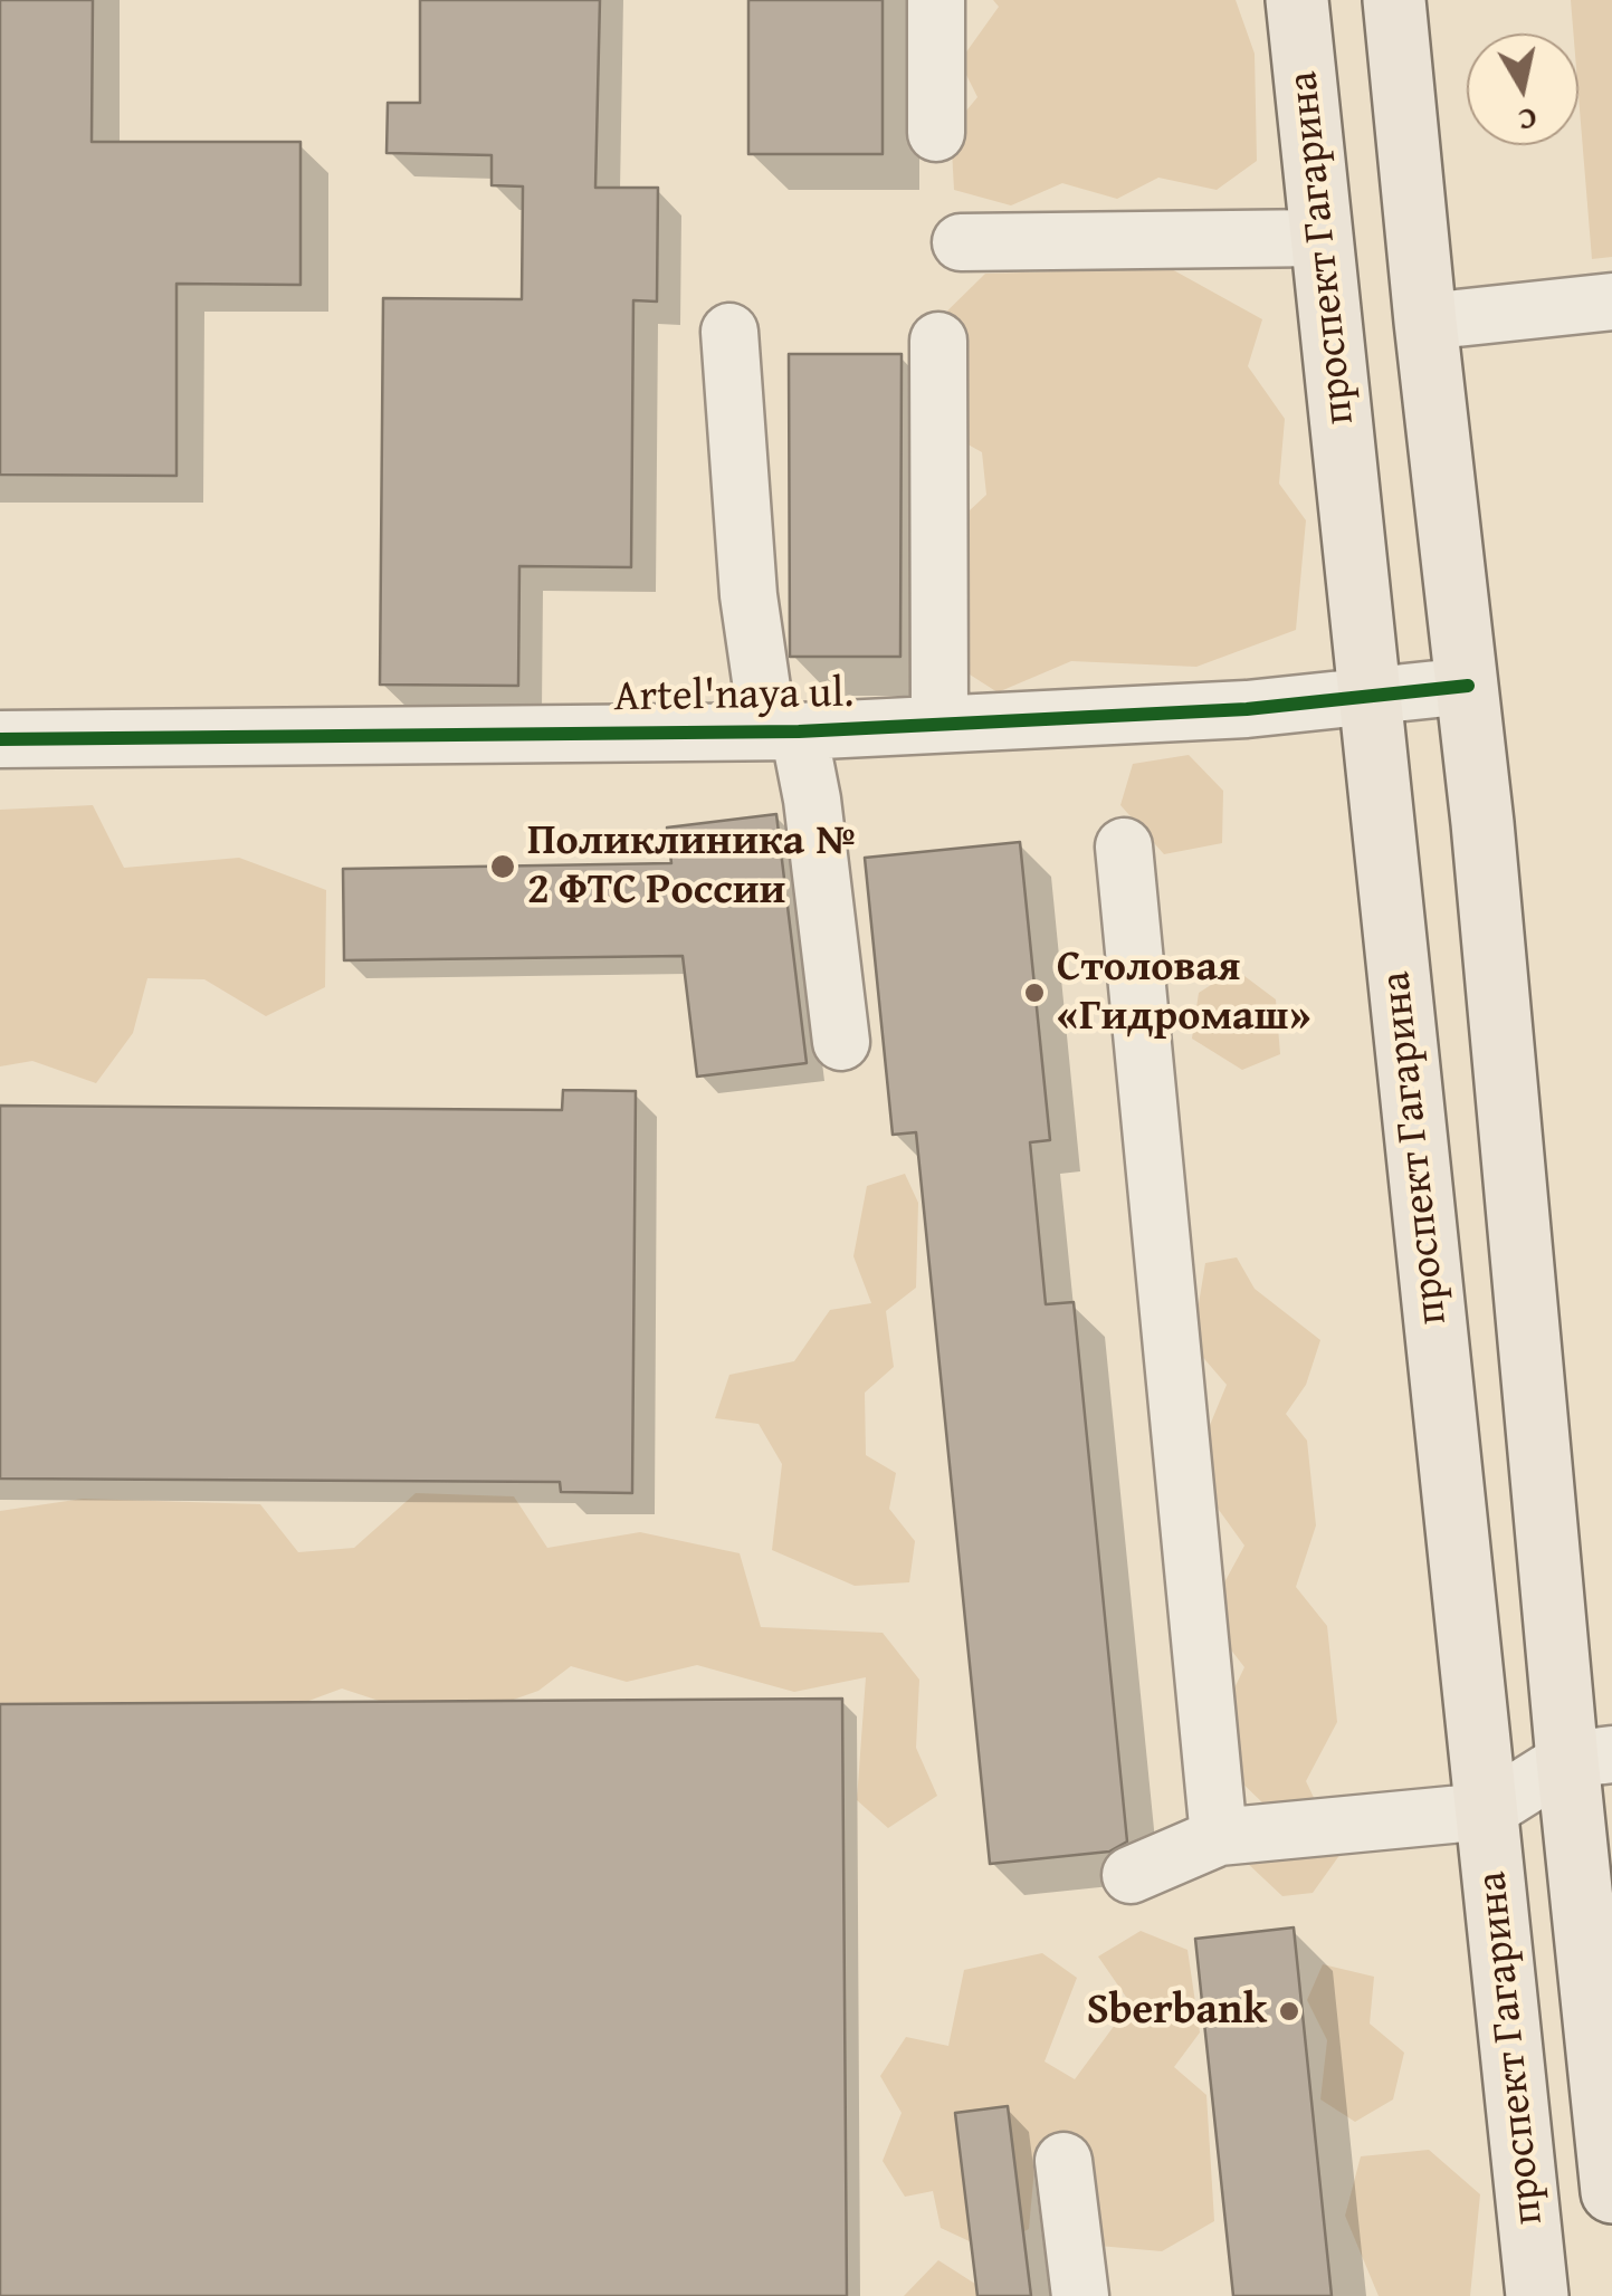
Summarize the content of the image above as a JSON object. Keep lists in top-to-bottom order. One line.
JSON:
{"streets":{"main road":["проспект Гагарина"],"street":["Artel'naya ul."]},"crossings":[["проспект Гагарина","Artel'naya ul."]],"places":["Поликлиника № 2 ФТС России","Столовая «Гидромаш»","Sberbank"],"north":"bottom"}
